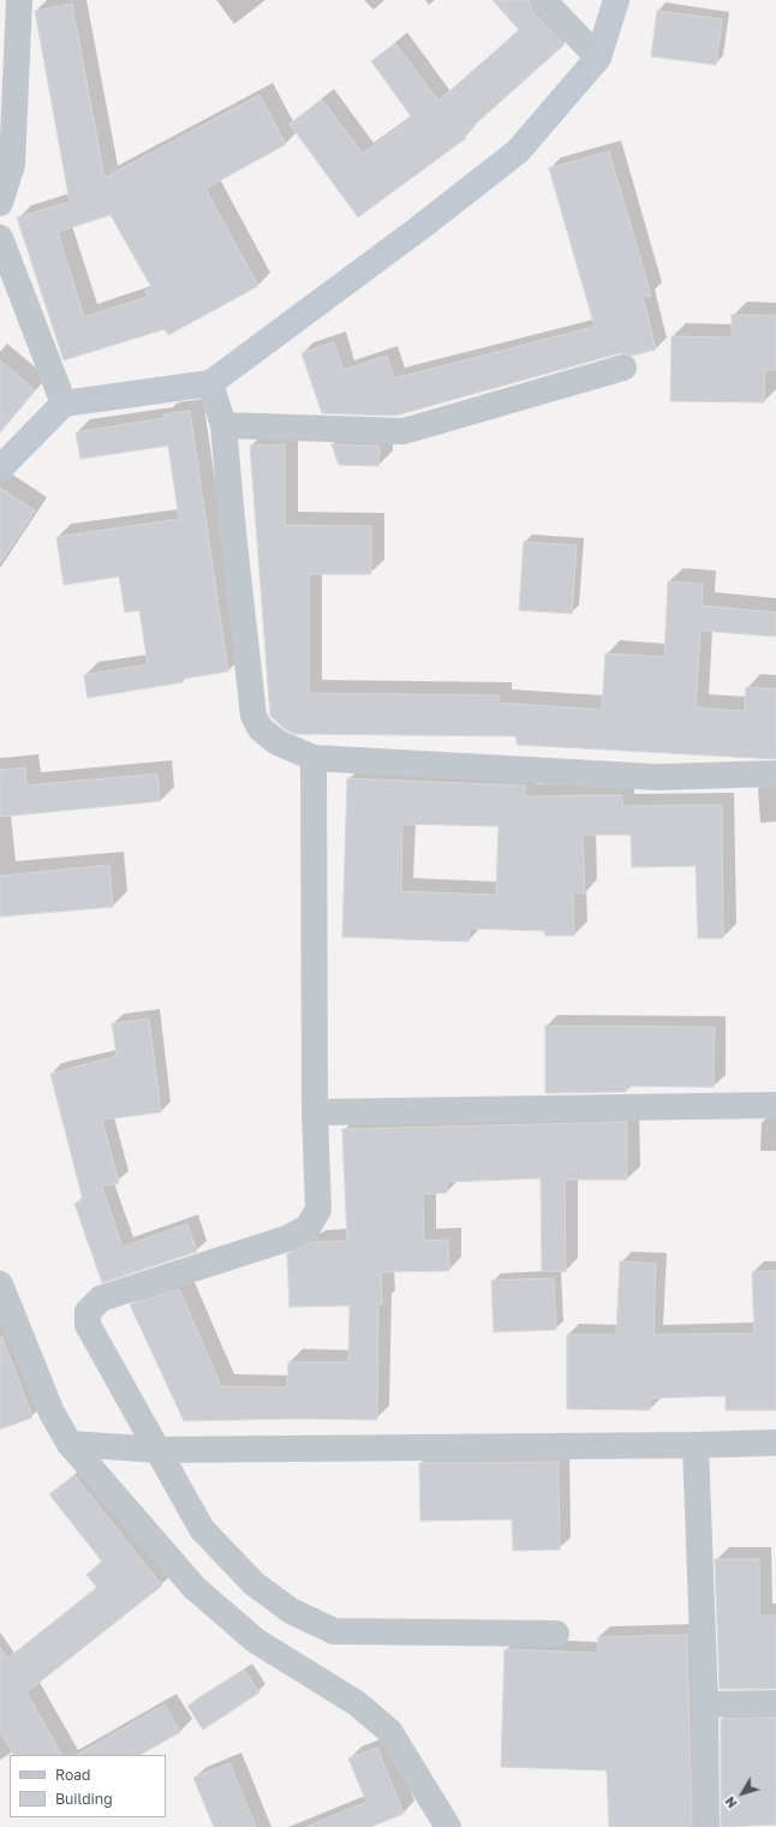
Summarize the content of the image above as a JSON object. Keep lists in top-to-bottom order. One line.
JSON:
{"legend":["Road","Building"],"north":"bottom left"}
